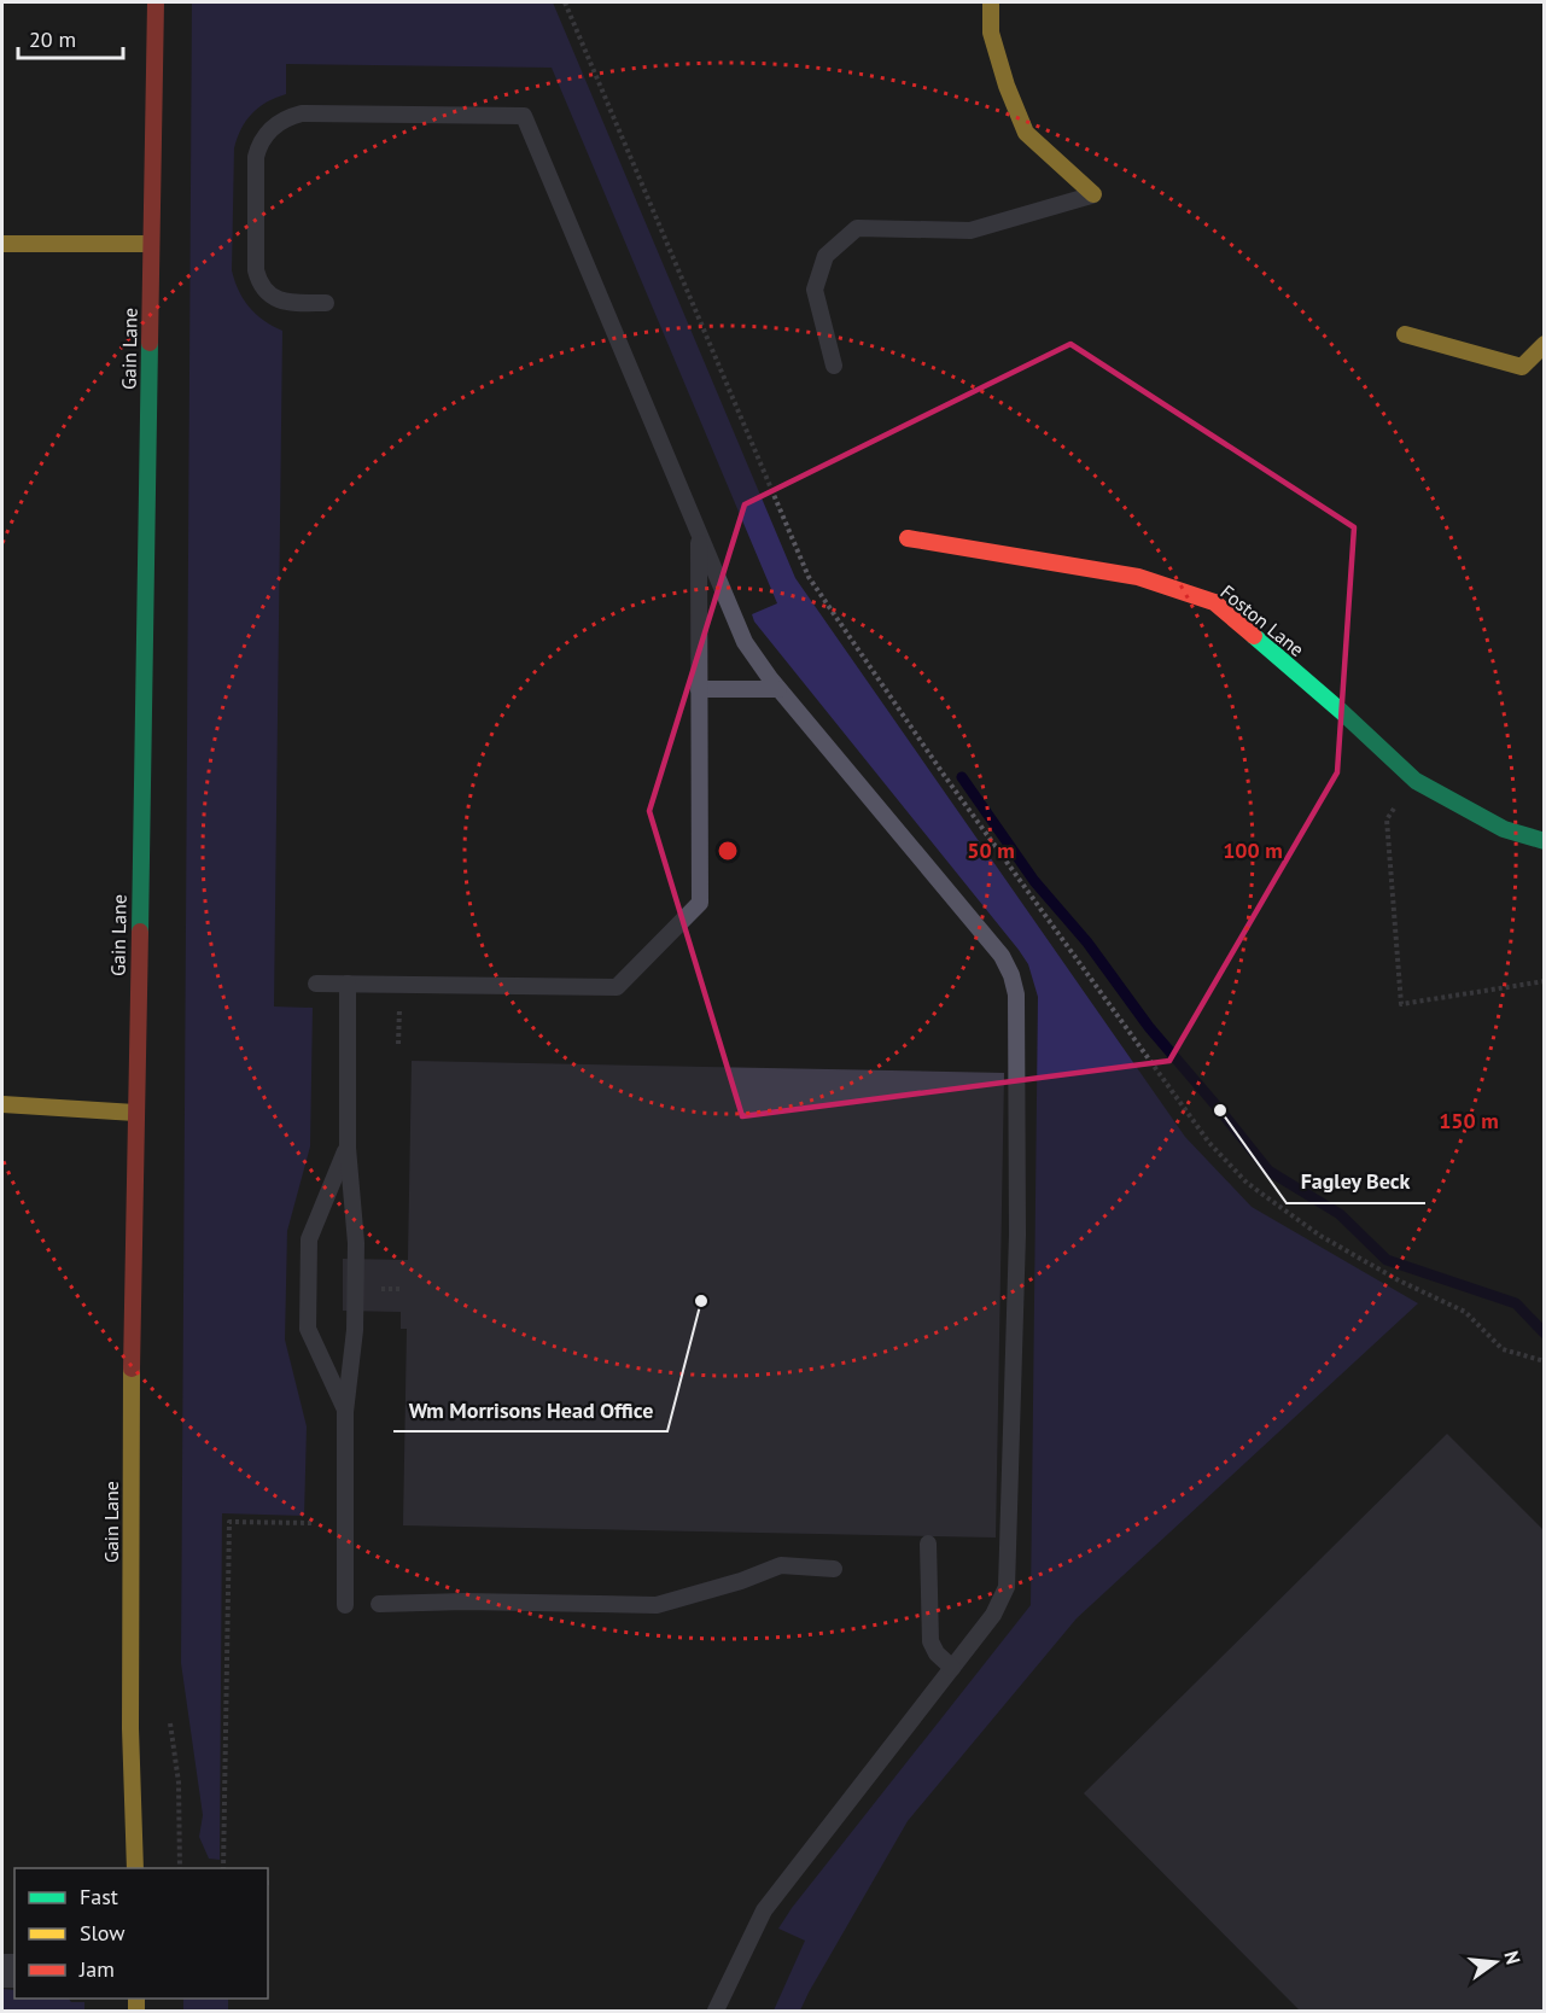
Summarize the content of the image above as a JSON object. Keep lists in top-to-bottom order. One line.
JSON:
{"streets":{"street":["Gain Lane","Foston Lane"]},"places":["Fagley Beck","Wm Morrisons Head Office"],"legend":["Fast","Slow","Jam"],"scale_bar":"20 m","north":"right","rings":["50 m","100 m","150 m"]}
